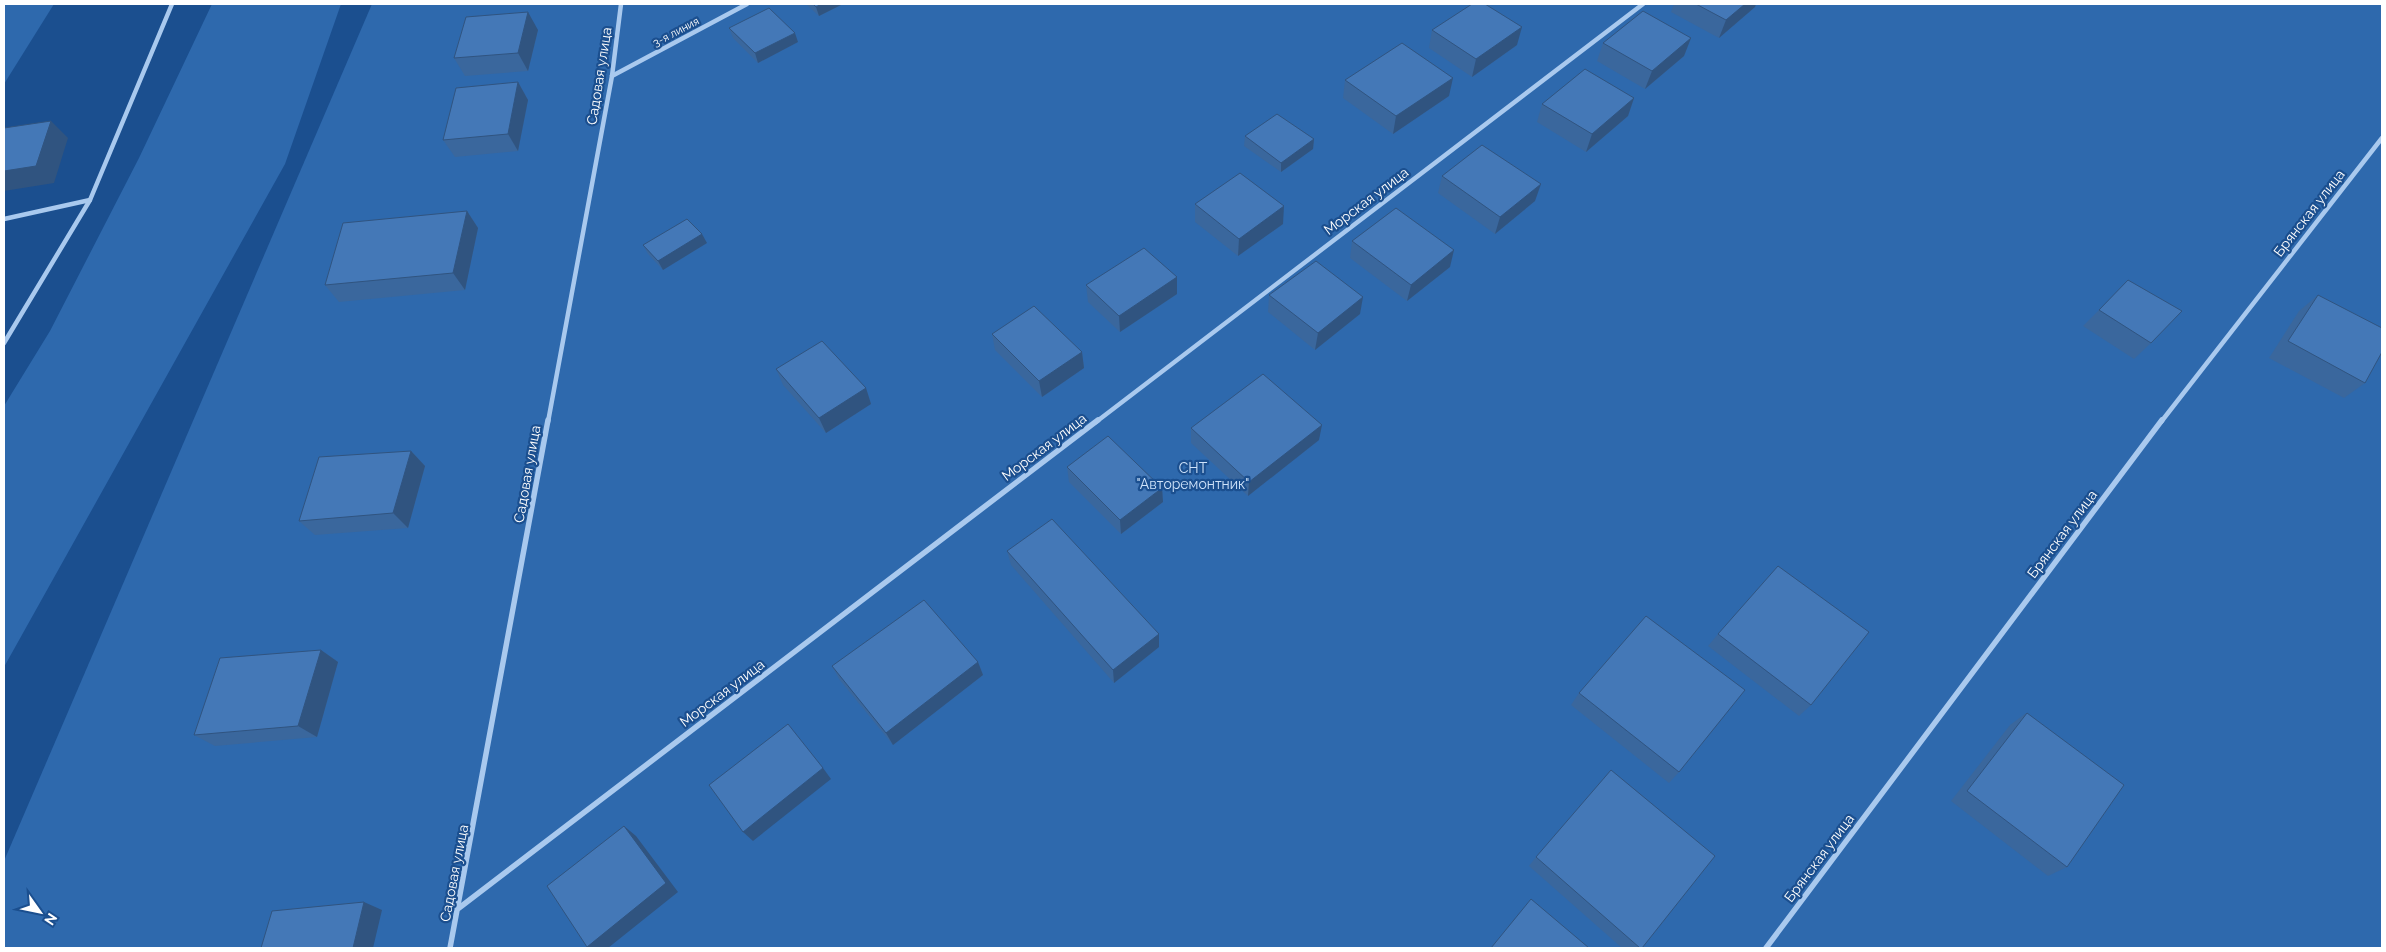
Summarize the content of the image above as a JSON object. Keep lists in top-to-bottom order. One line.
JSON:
{"streets":{"street":["3-я линия","Садовая улица","Морская улица","Брянская улица"]},"crossings":[["3-я линия","Садовая улица"],["Садовая улица","Морская улица"]],"parks":["СНТ \"Авторемонтник\""],"north":"bottom right"}
